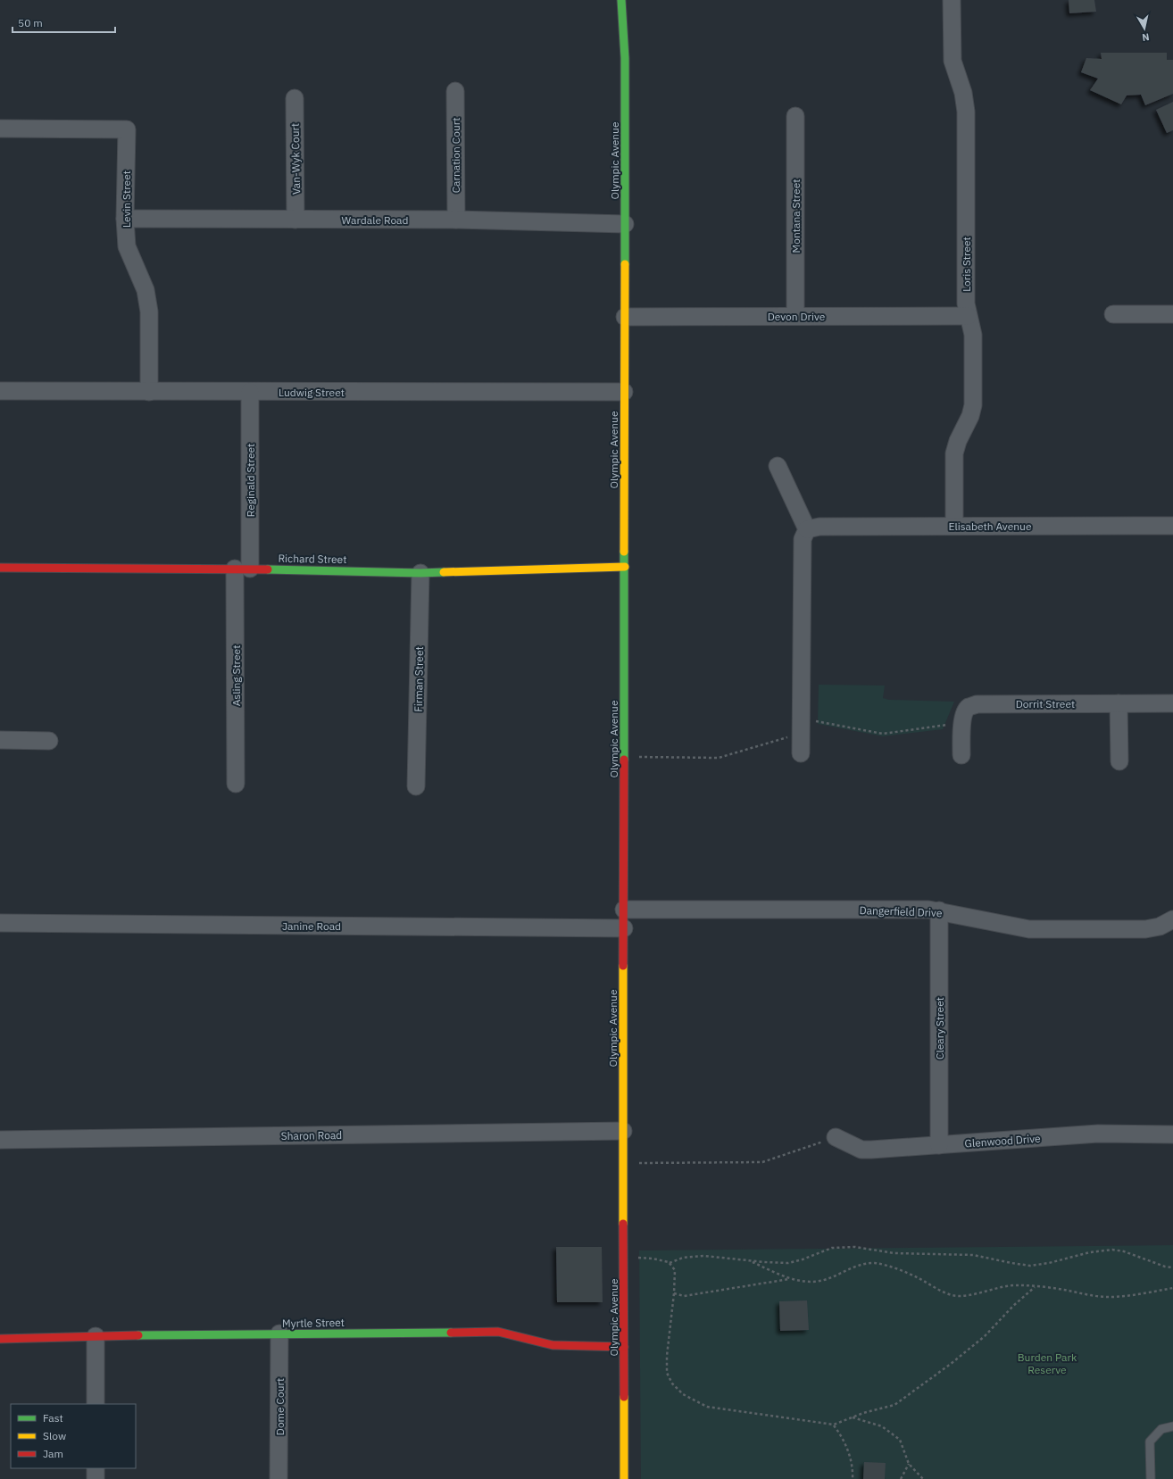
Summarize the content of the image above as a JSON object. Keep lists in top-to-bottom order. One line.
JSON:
{"streets":{"street":["Carnation Court","Van-Wyk Court","Olympic Avenue","Levin Street","Montana Street","Wardale Road","Loris Street","Devon Drive","Ludwig Street","Reginald Street","Elisabeth Avenue","Richard Street","Asling Street","Firman Street","Dorrit Street","Dangerfield Drive","Janine Road","Cleary Street","Sharon Road","Glenwood Drive","Myrtle Street","Dome Court"]},"crossings":[["Carnation Court","Wardale Road"],["Van-Wyk Court","Wardale Road"],["Olympic Avenue","Wardale Road"],["Olympic Avenue","Devon Drive"],["Olympic Avenue","Ludwig Street"],["Olympic Avenue","Richard Street"],["Olympic Avenue","Dangerfield Drive"],["Olympic Avenue","Janine Road"],["Olympic Avenue","Sharon Road"],["Olympic Avenue","Myrtle Street"],["Levin Street","Wardale Road"],["Levin Street","Ludwig Street"],["Montana Street","Devon Drive"],["Loris Street","Devon Drive"],["Loris Street","Elisabeth Avenue"],["Ludwig Street","Reginald Street"],["Reginald Street","Richard Street"],["Reginald Street","Asling Street"],["Richard Street","Asling Street"],["Richard Street","Firman Street"],["Dangerfield Drive","Cleary Street"],["Cleary Street","Glenwood Drive"],["Myrtle Street","Dome Court"]],"parks":["Burden Park Reserve"],"legend":["Fast","Slow","Jam"],"scale_bar":"50 m","north":"bottom"}
